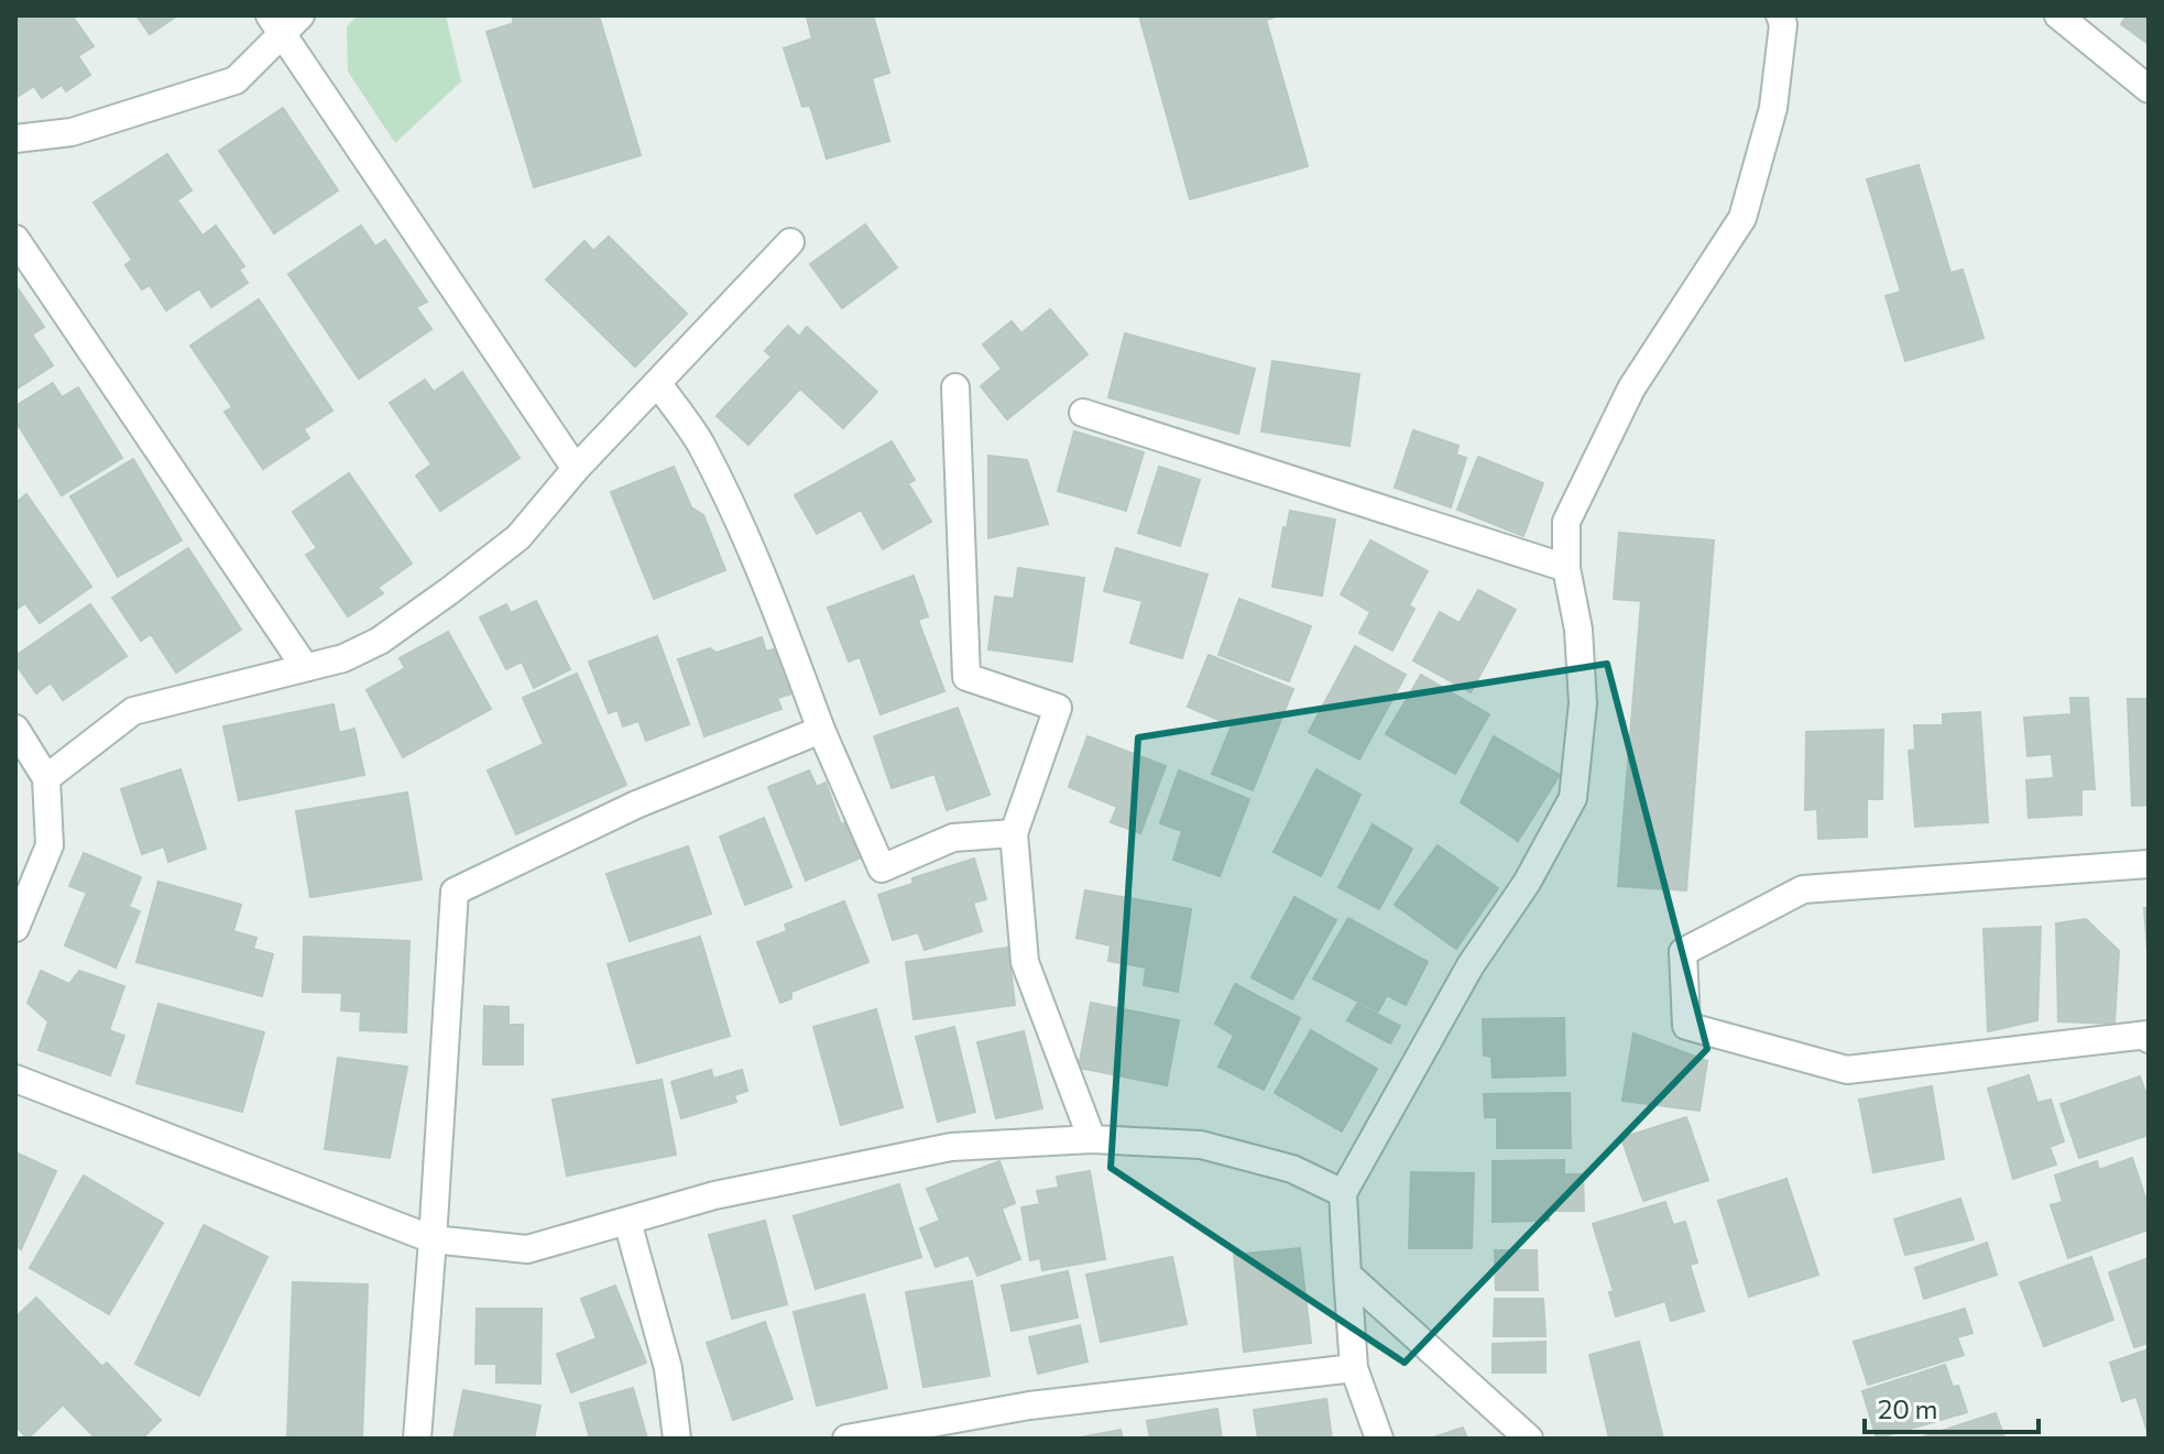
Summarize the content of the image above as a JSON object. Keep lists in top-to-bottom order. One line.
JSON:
{"scale_bar":"20 m"}
